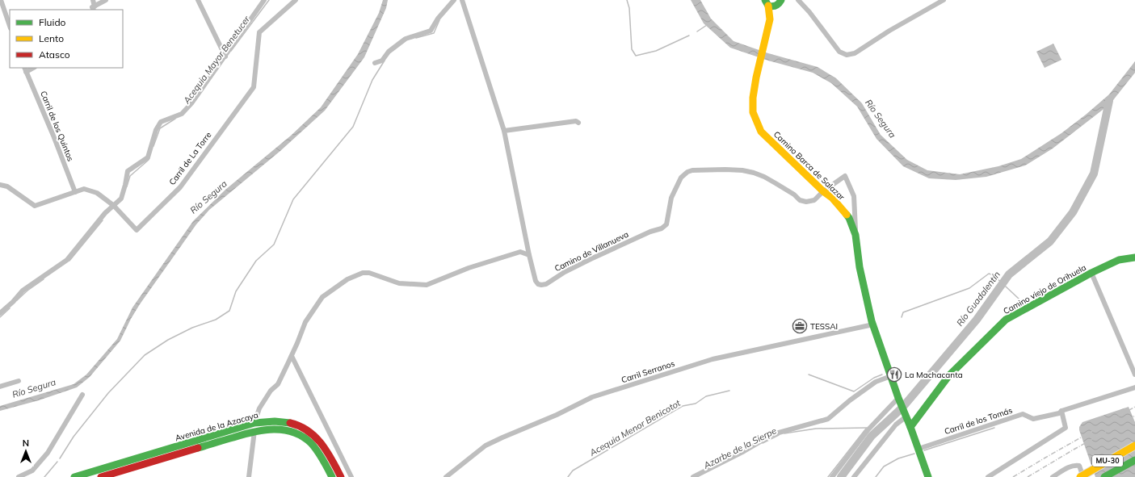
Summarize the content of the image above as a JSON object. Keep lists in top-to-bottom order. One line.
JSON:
{"streets":{"main road":["Camino Barca de Salazar","Camino viejo de Orihuela","Avenida de la Azacaya","MU-30"],"street":["Carril de los Quintos","Carril de La Torre","Camino de Villanueva","Carril Serranos","Carril de los Tomás"]},"crossings":[["Carril de los Quintos","Carril de La Torre"],["Camino Barca de Salazar","Camino de Villanueva"],["Camino Barca de Salazar","Camino viejo de Orihuela"],["Camino Barca de Salazar","Carril Serranos"],["Camino Barca de Salazar","Carril de los Tomás"]],"water":["Acequia Mayor Benetucer","Río Segura","Río Guadalentín","Acequia Menor Benicotot","Azarbe de la Sierpe"],"places":{"office":["TESSAI"],"restaurant":["La Machacanta"]},"legend":["Fluido","Lento","Atasco"],"north":"top"}
